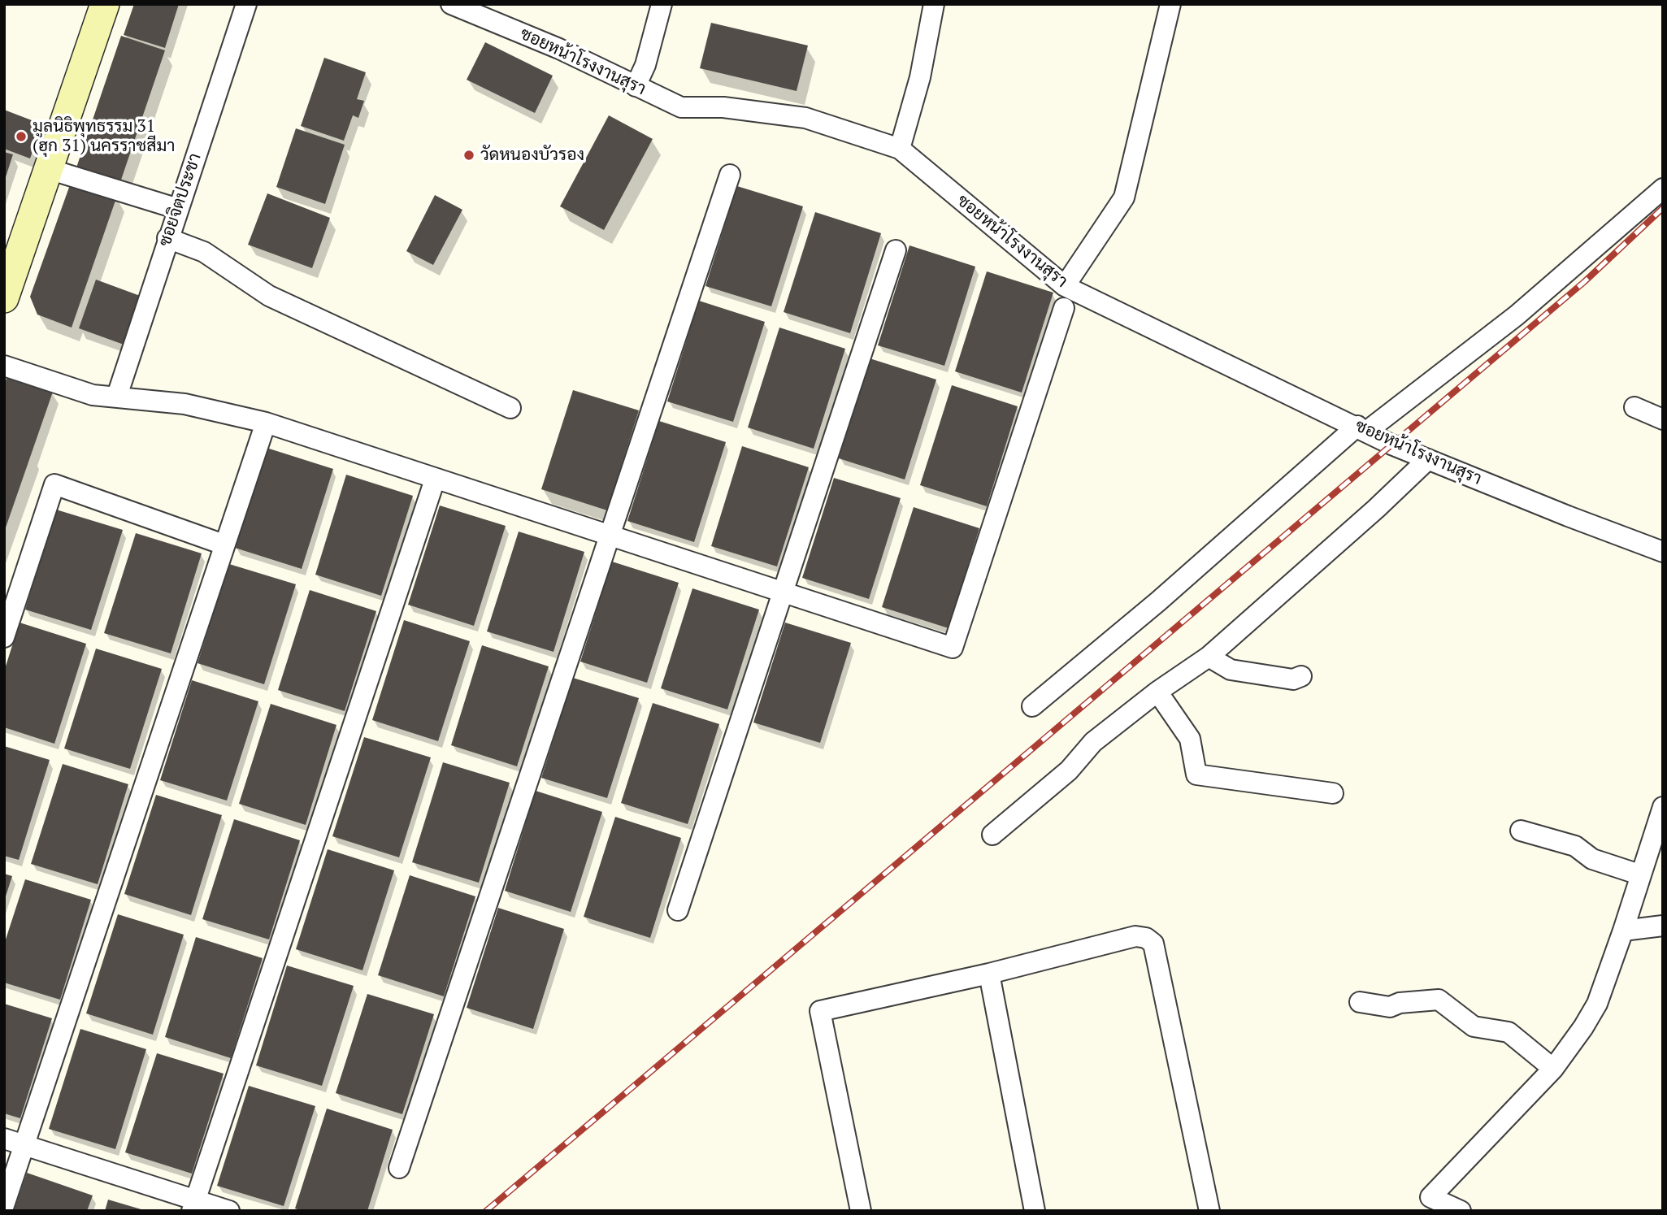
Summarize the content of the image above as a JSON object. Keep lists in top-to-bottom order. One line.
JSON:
{"streets":{"street":["ซอยหน้าโรงงานสุรา","ซอยจิตประชา"]},"places":["มูลนิธิพุทธรรม 31 (ฮุก 31) นครราชสีมา","วัดหนองบัวรอง"]}
